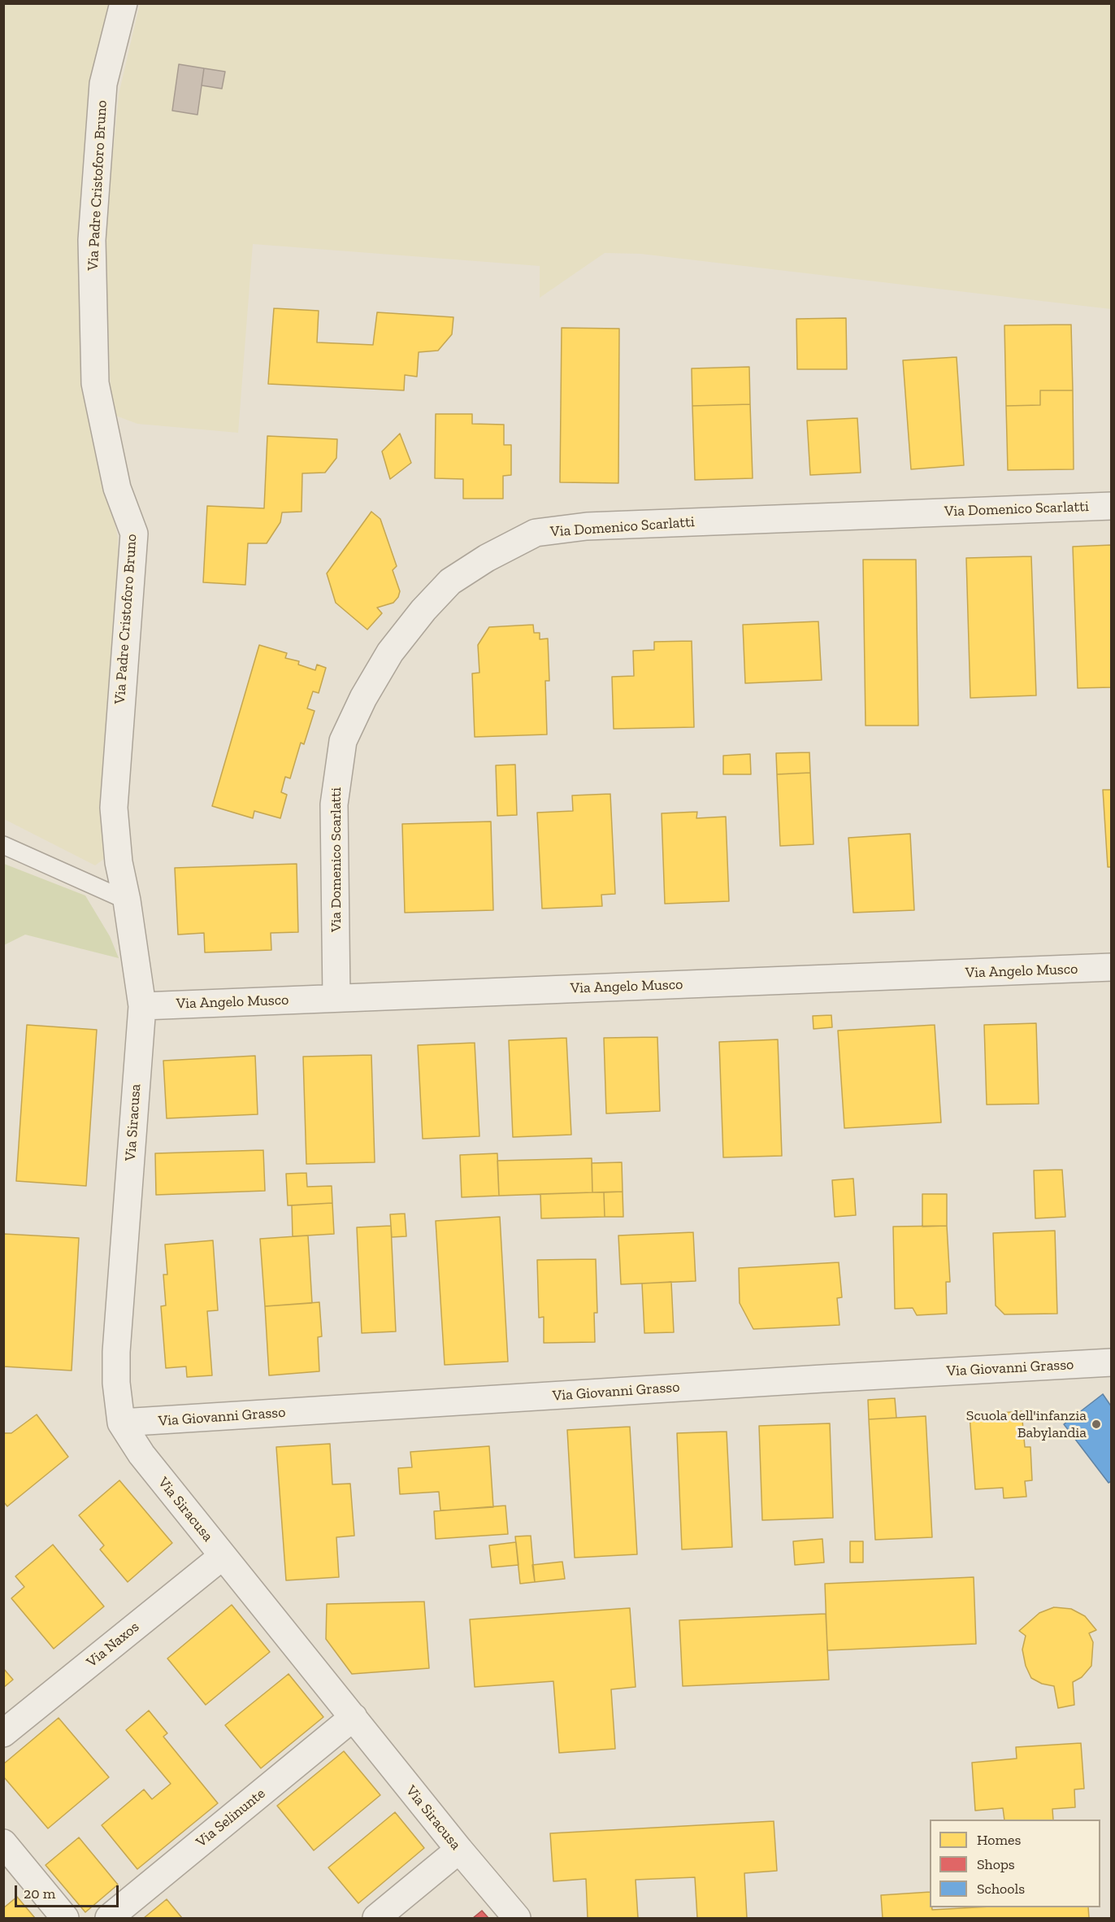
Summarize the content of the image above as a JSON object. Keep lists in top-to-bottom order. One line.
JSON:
{"streets":{"street":["Via Padre Cristoforo Bruno","Via Domenico Scarlatti","Via Angelo Musco","Via Siracusa","Via Giovanni Grasso","Via Naxos","Via Selinunte"]},"crossings":[["Via Padre Cristoforo Bruno","Via Angelo Musco"],["Via Padre Cristoforo Bruno","Via Siracusa"],["Via Domenico Scarlatti","Via Angelo Musco"],["Via Angelo Musco","Via Siracusa"],["Via Siracusa","Via Giovanni Grasso"],["Via Siracusa","Via Naxos"],["Via Siracusa","Via Selinunte"]],"places":["Scuola dell'infanzia Babylandia"],"legend":["Homes","Shops","Schools"],"scale_bar":"20 m"}
